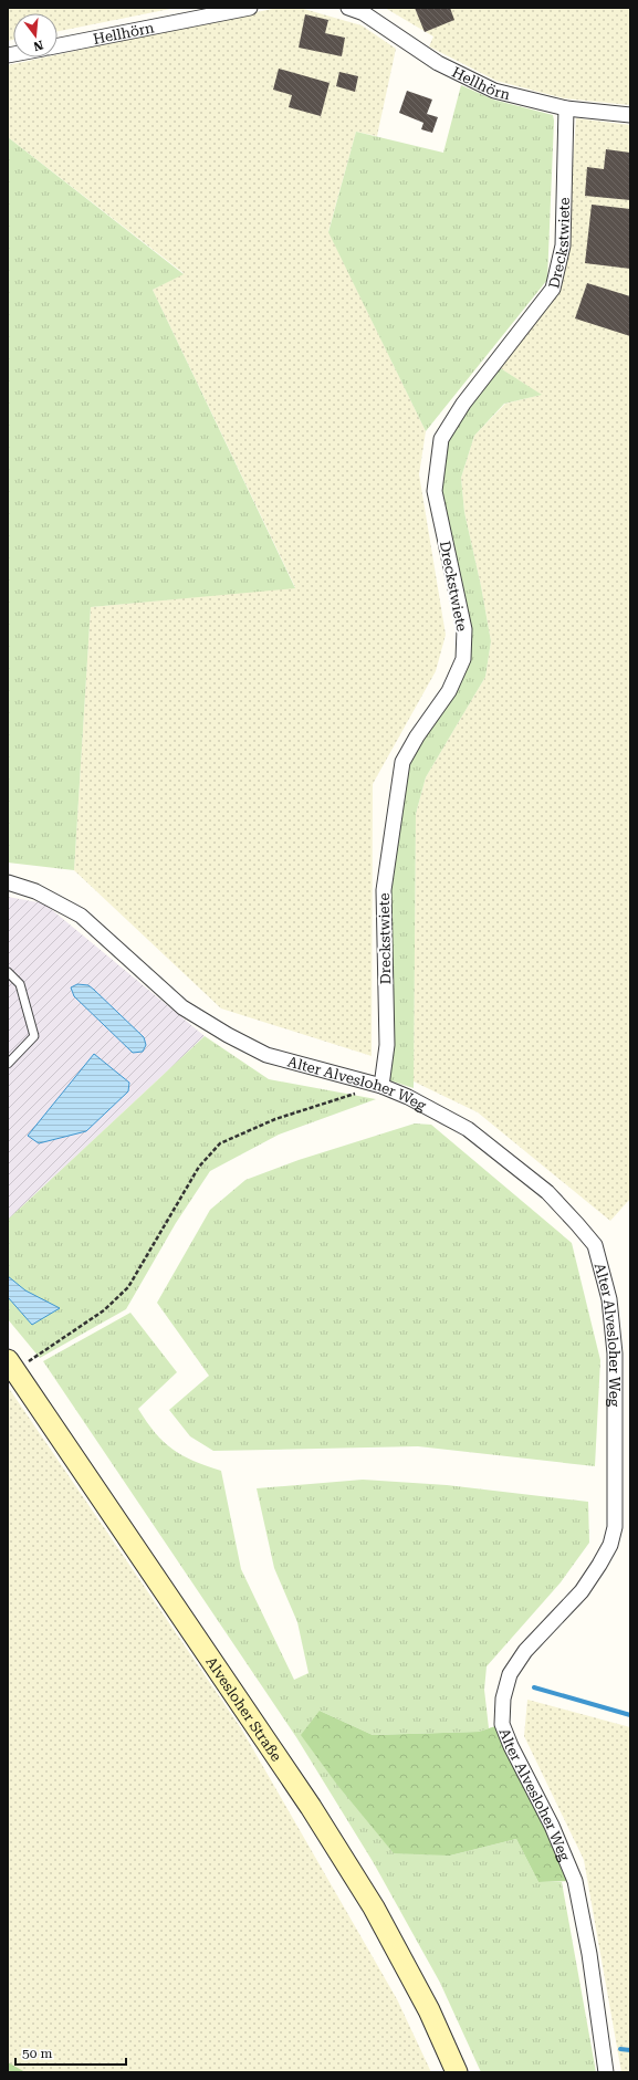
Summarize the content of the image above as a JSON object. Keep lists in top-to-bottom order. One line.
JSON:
{"streets":{"main road":["Alvesloher Straße"],"street":["Hellhörn","Dreckstwiete","Alter Alvesloher Weg"]},"crossings":[["Hellhörn","Dreckstwiete"],["Dreckstwiete","Alter Alvesloher Weg"]],"scale_bar":"50 m","north":"bottom"}
